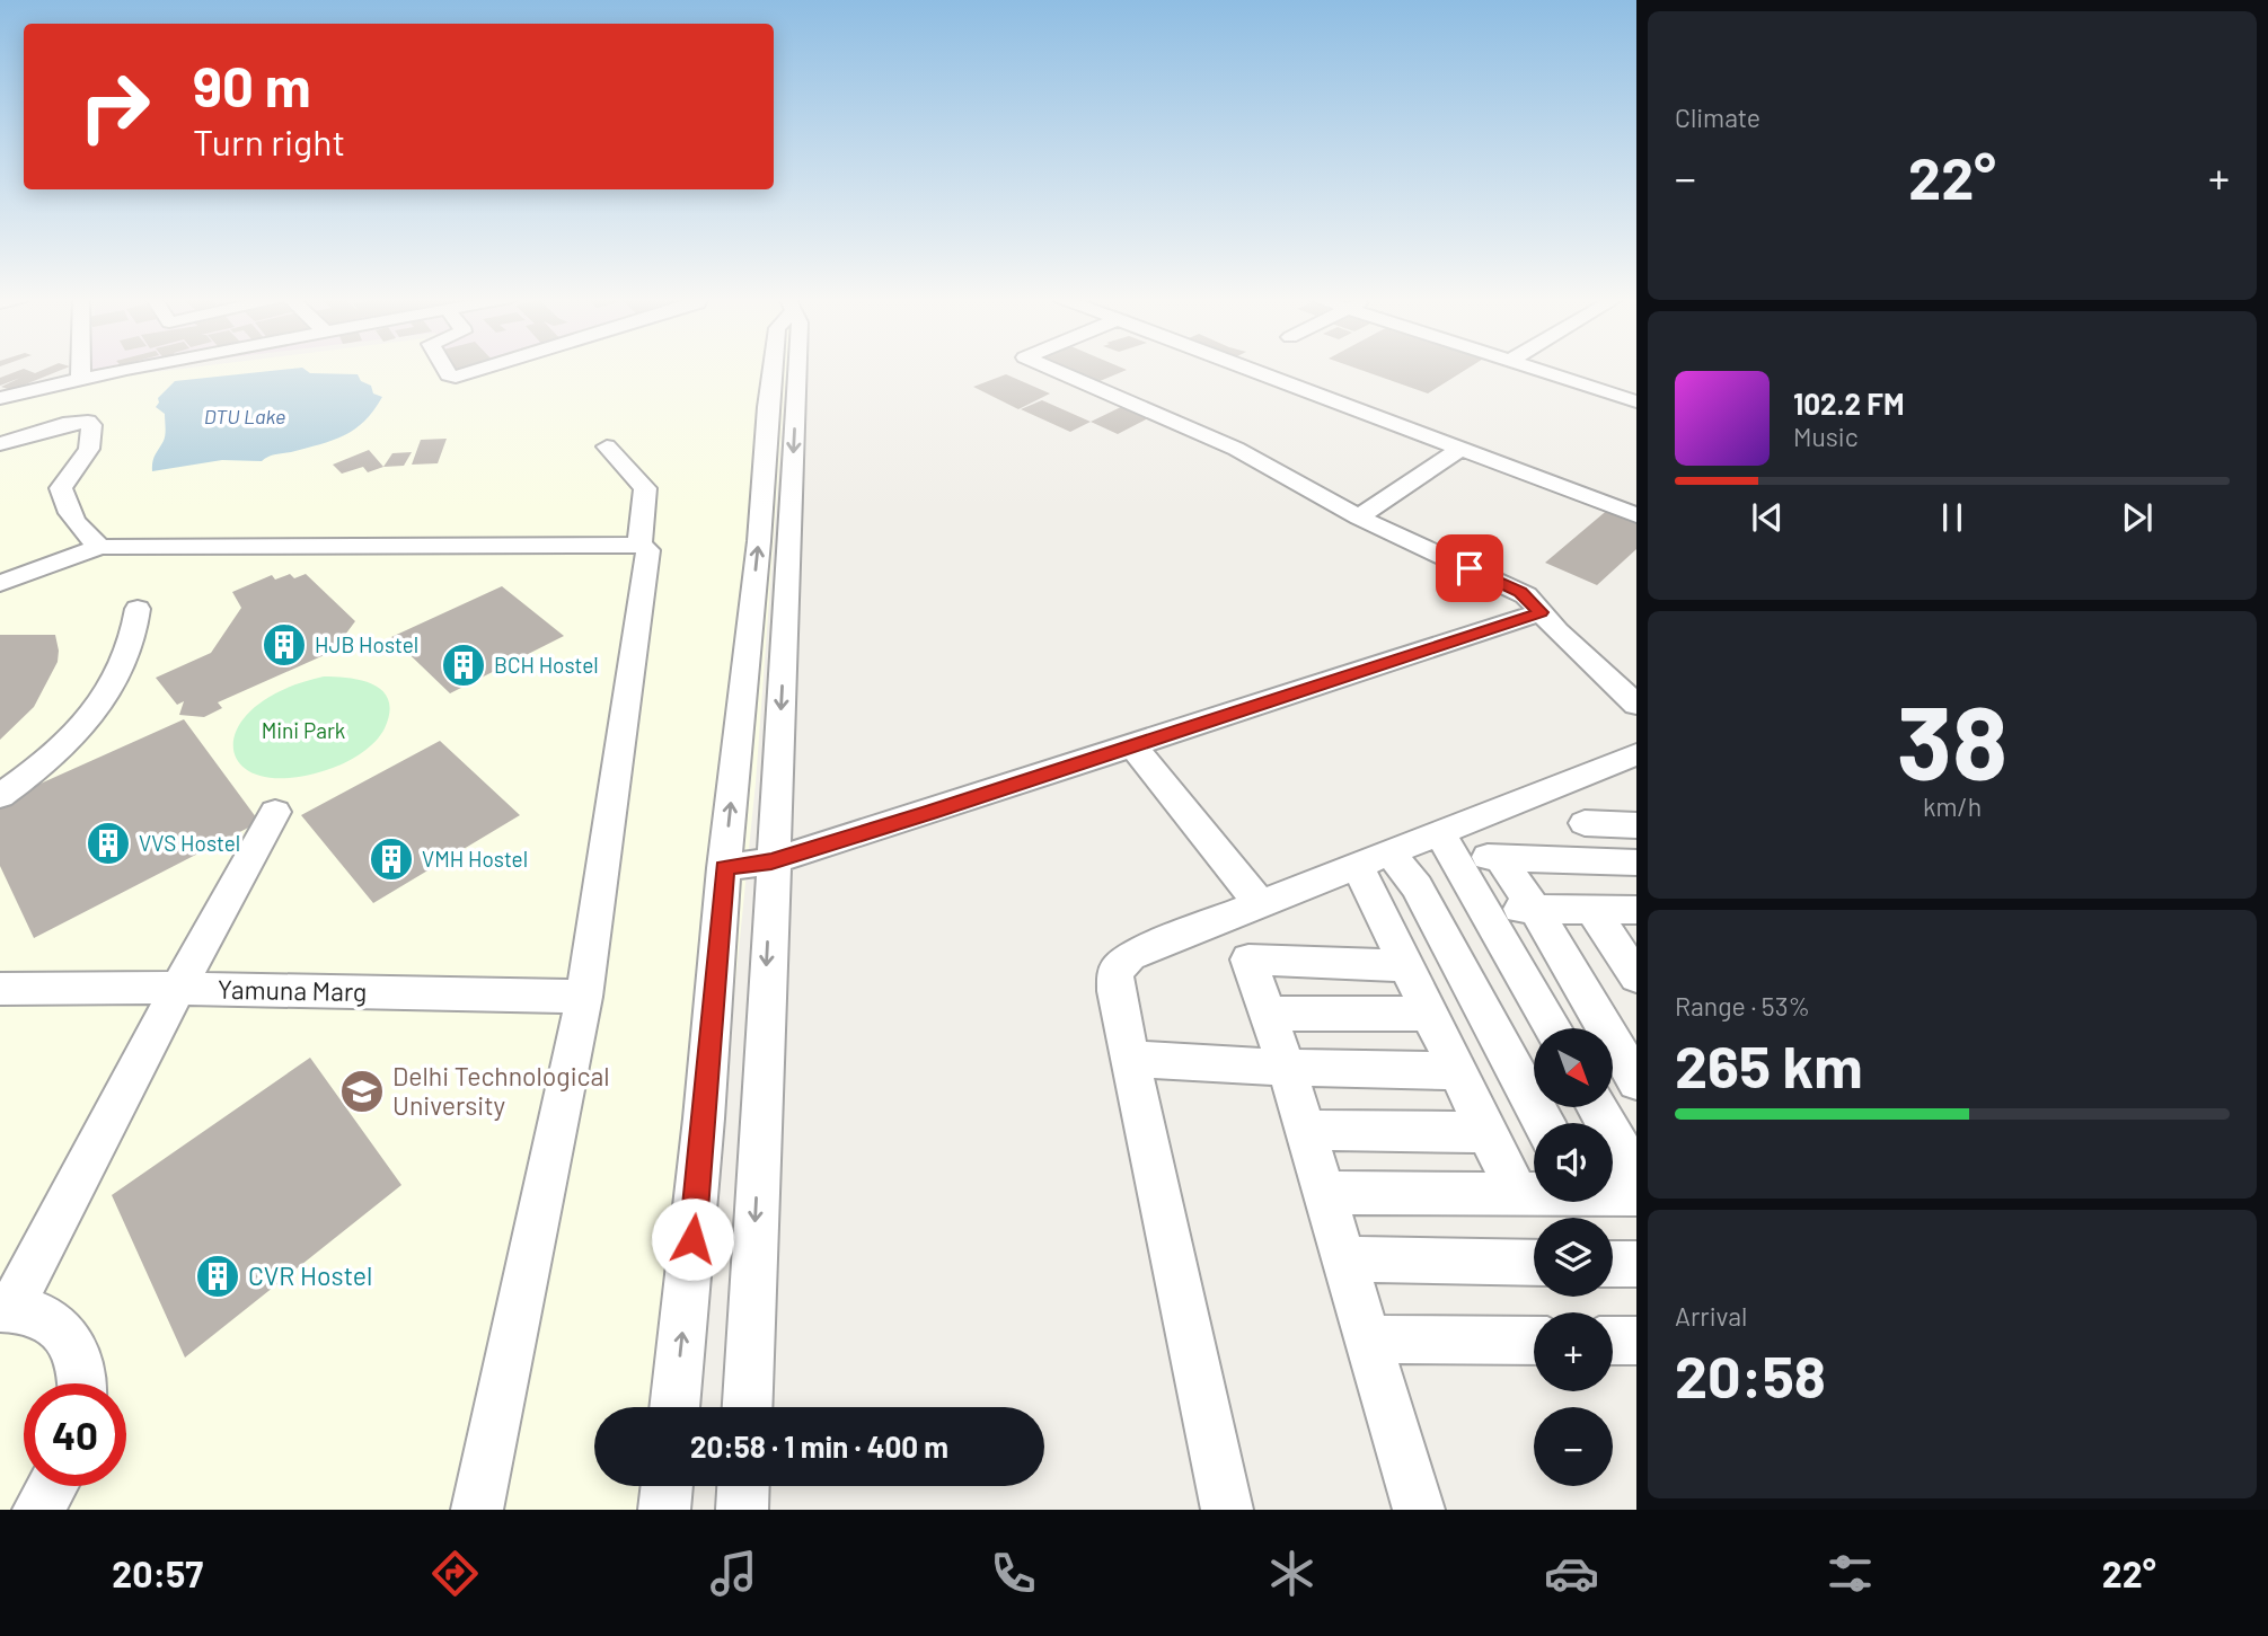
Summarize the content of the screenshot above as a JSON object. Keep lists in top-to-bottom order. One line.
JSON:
{"streets":{"street":["Yamuna Marg"]},"water":["DTU Lake"],"parks":["Mini Park"],"places":{"building":["HJB Hostel","BCH Hostel","VVS Hostel","VMH Hostel","CVR Hostel"],"school or university":["Delhi Technological University"]},"north":"bottom right","page":{"tile":["Climate",["38","km/h"],["Range · 53%","265 km"],["Arrival","20:58"]],"turn":["90 m","Turn right"],"heat":["−","22°","+"],"song":["102.2 FM","Music"],"map_buttons":["+","−"],"limit":"40","trip":"20:58 · 1 min · 400 m","tabs":["20:57","22°"]}}
